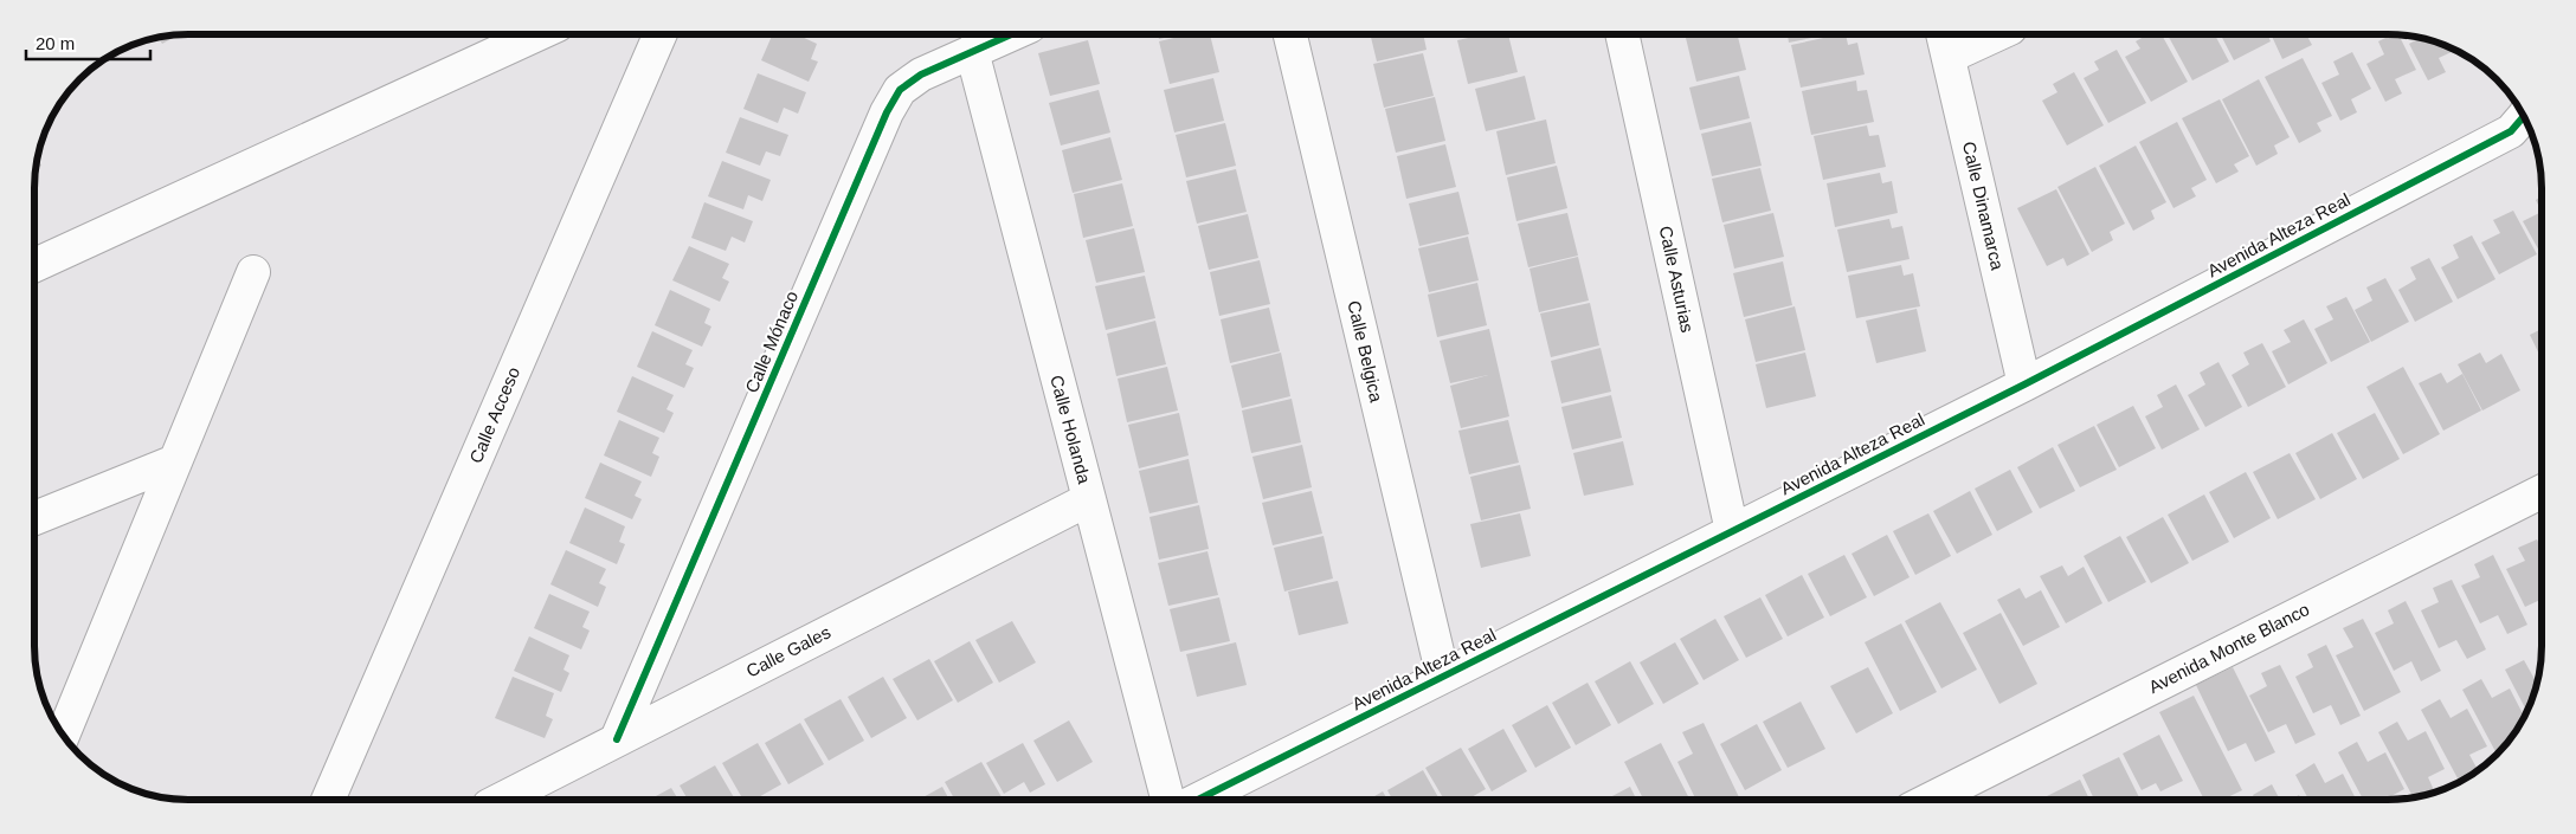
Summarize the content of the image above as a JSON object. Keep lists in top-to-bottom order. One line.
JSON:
{"streets":{"street":["Calle Dinamarca","Avenida Alteza Real","Calle Asturias","Calle Mónaco","Calle Belgica","Calle Acceso","Calle Holanda","Avenida Monte Blanco","Calle Gales"]},"crossings":[["Calle Dinamarca","Avenida Alteza Real"],["Avenida Alteza Real","Calle Asturias"],["Avenida Alteza Real","Calle Belgica"],["Calle Mónaco","Calle Holanda"],["Calle Mónaco","Calle Gales"],["Calle Holanda","Calle Gales"]],"scale_bar":"20 m"}
